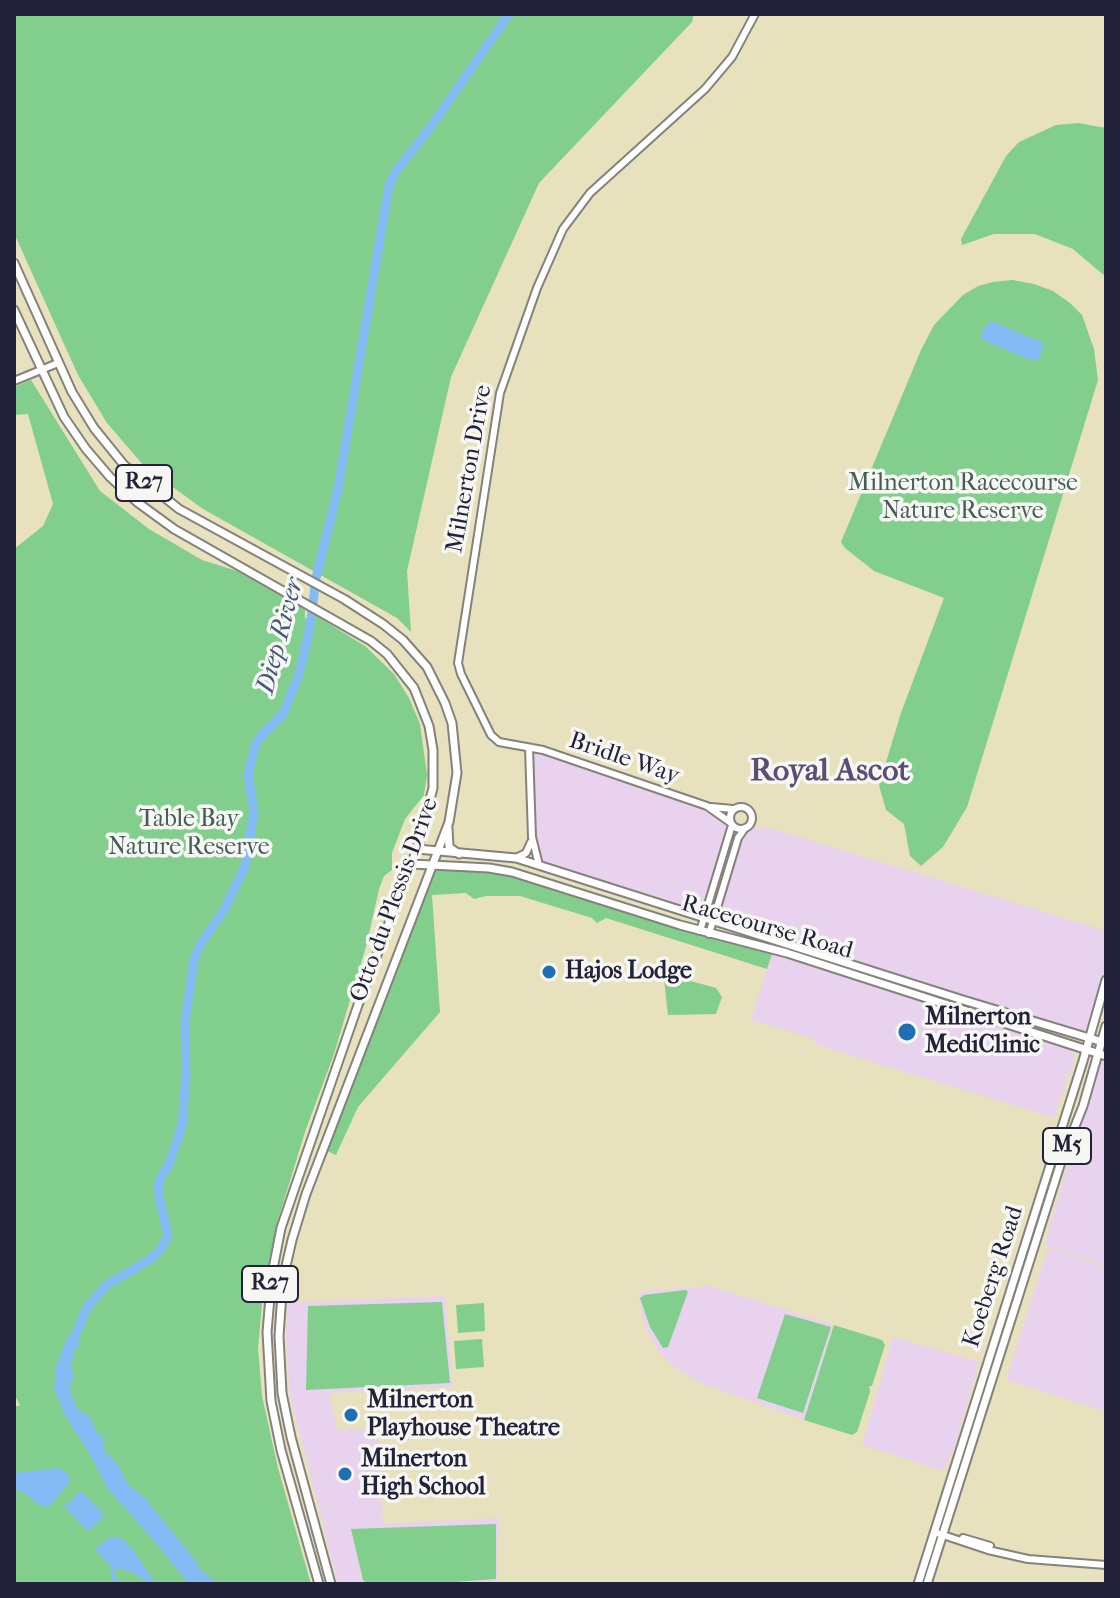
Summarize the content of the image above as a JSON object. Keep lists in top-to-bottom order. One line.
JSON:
{"streets":{"main road":["R27","Otto du Plessis Drive","Racecourse Road","M5","Koeberg Road"],"street":["Milnerton Drive","Bridle Way"]},"crossings":[["Milnerton Drive","Bridle Way"],["Otto du Plessis Drive","Racecourse Road"],["Racecourse Road","Koeberg Road"]],"districts":["Royal Ascot"],"water":["Diep River"],"parks":["Milnerton Racecourse Nature Reserve","Table Bay Nature Reserve"],"places":["Hajos Lodge","Milnerton MediClinic","Milnerton Playhouse Theatre","Milnerton High School"]}
